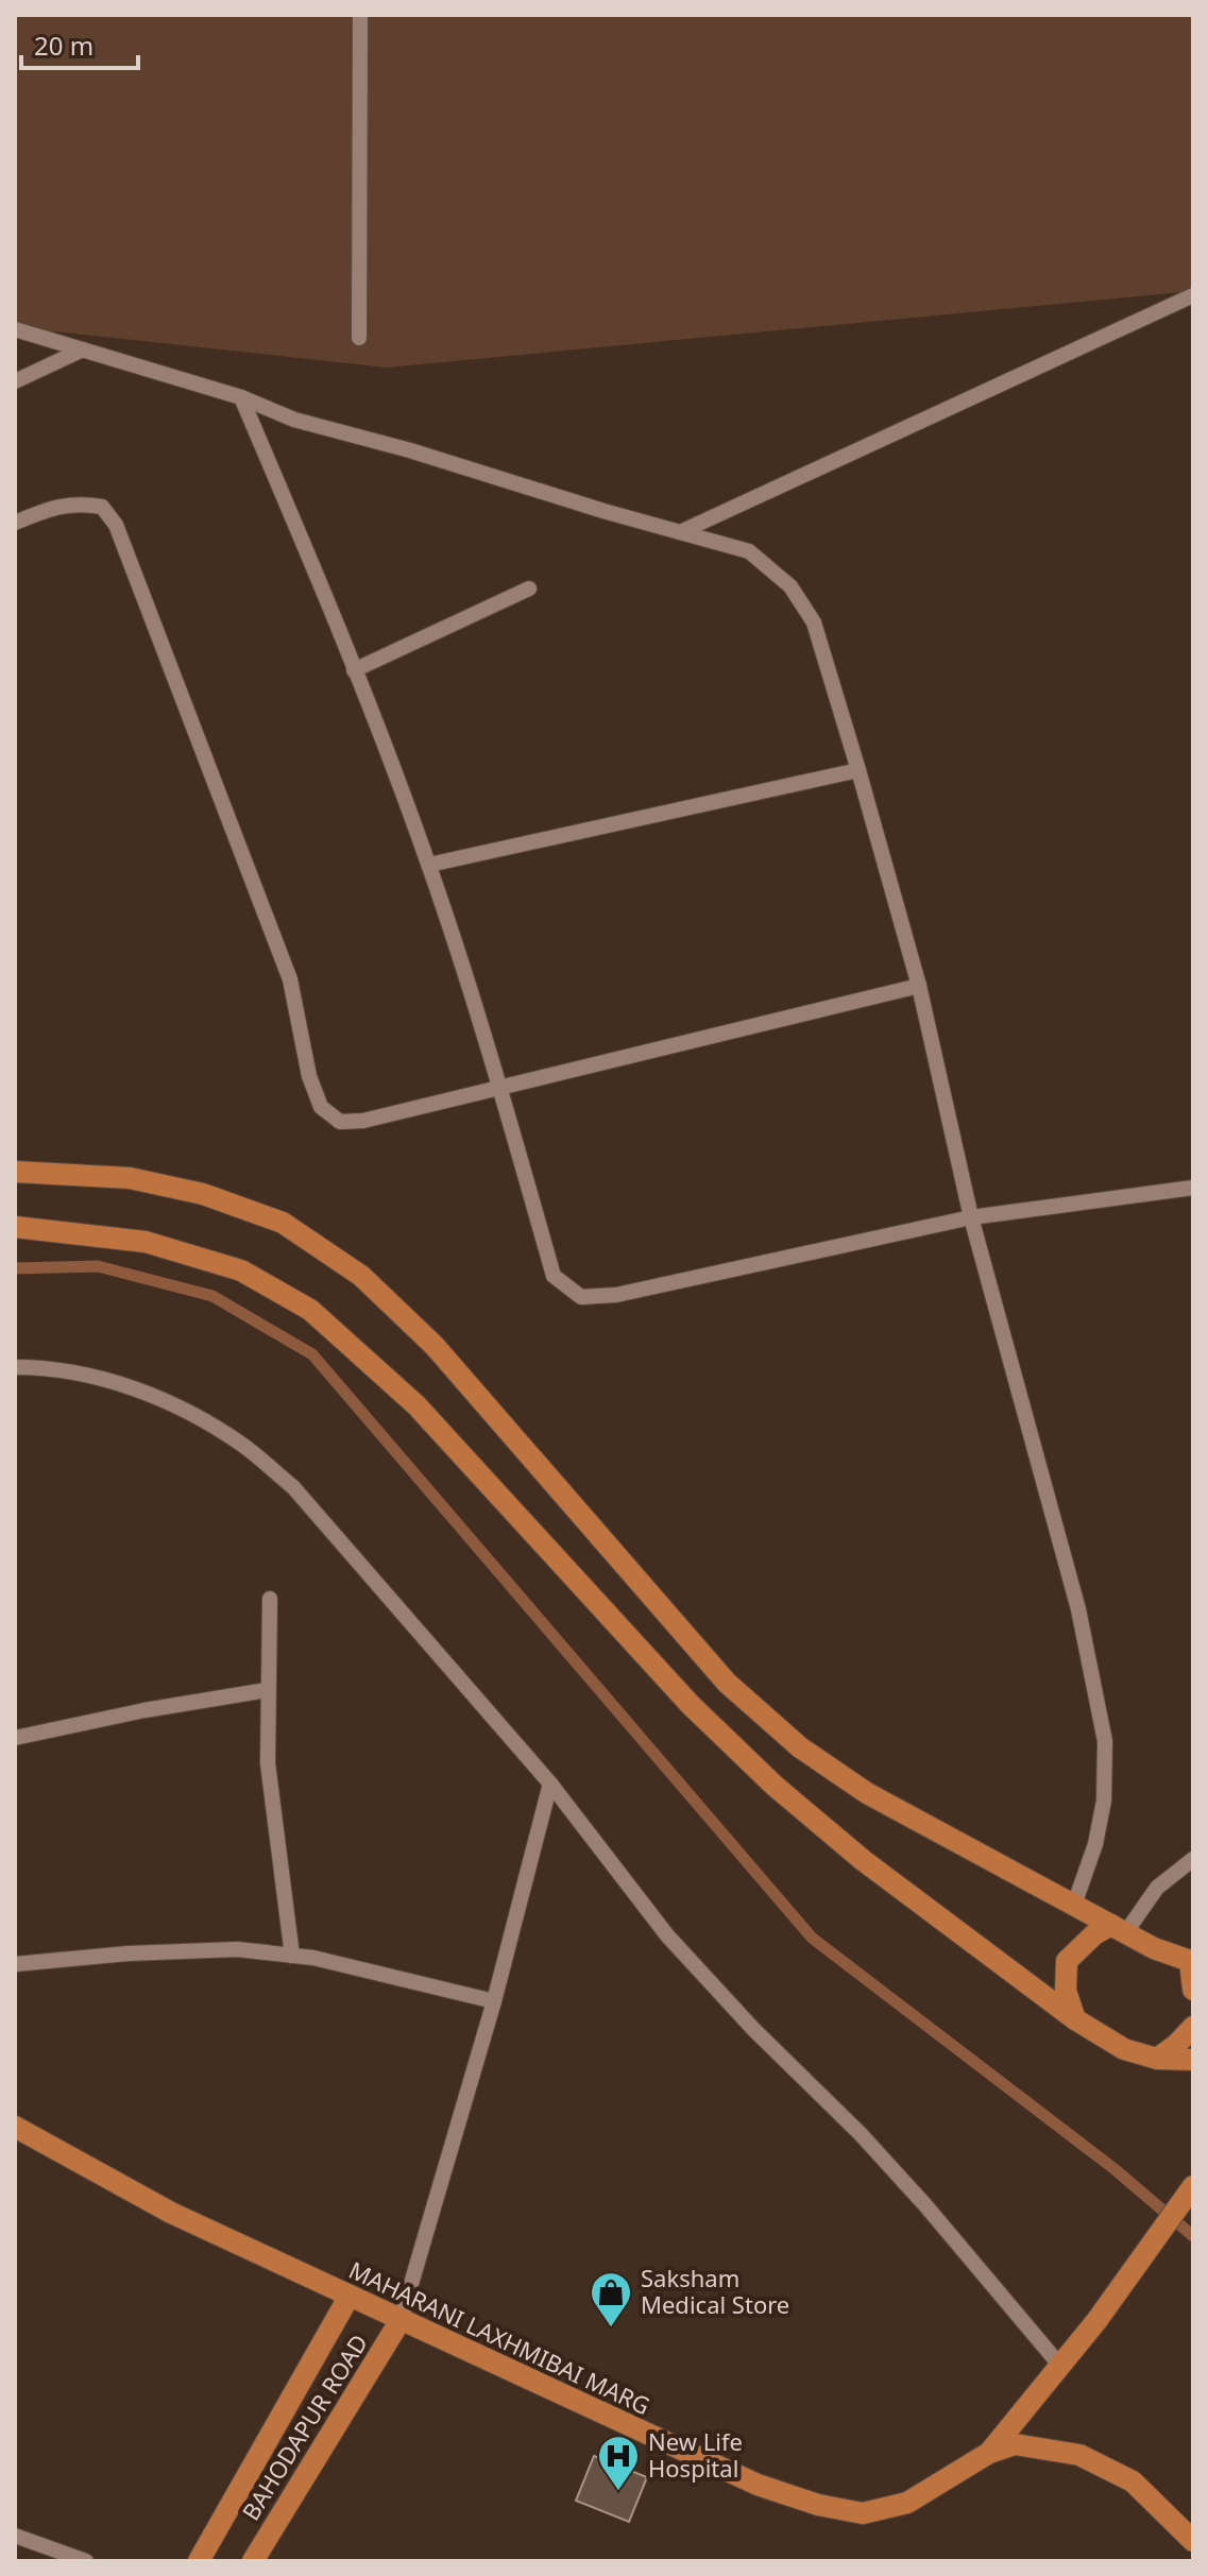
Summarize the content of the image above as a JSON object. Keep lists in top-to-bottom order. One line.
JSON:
{"streets":{"main road":["MAHARANI LAXHMIBAI MARG","BAHODAPUR ROAD"]},"crossings":[["MAHARANI LAXHMIBAI MARG","BAHODAPUR ROAD"]],"places":{"shop":["Saksham Medical Store"],"hospital":["New Life Hospital"]},"scale_bar":"20 m"}
